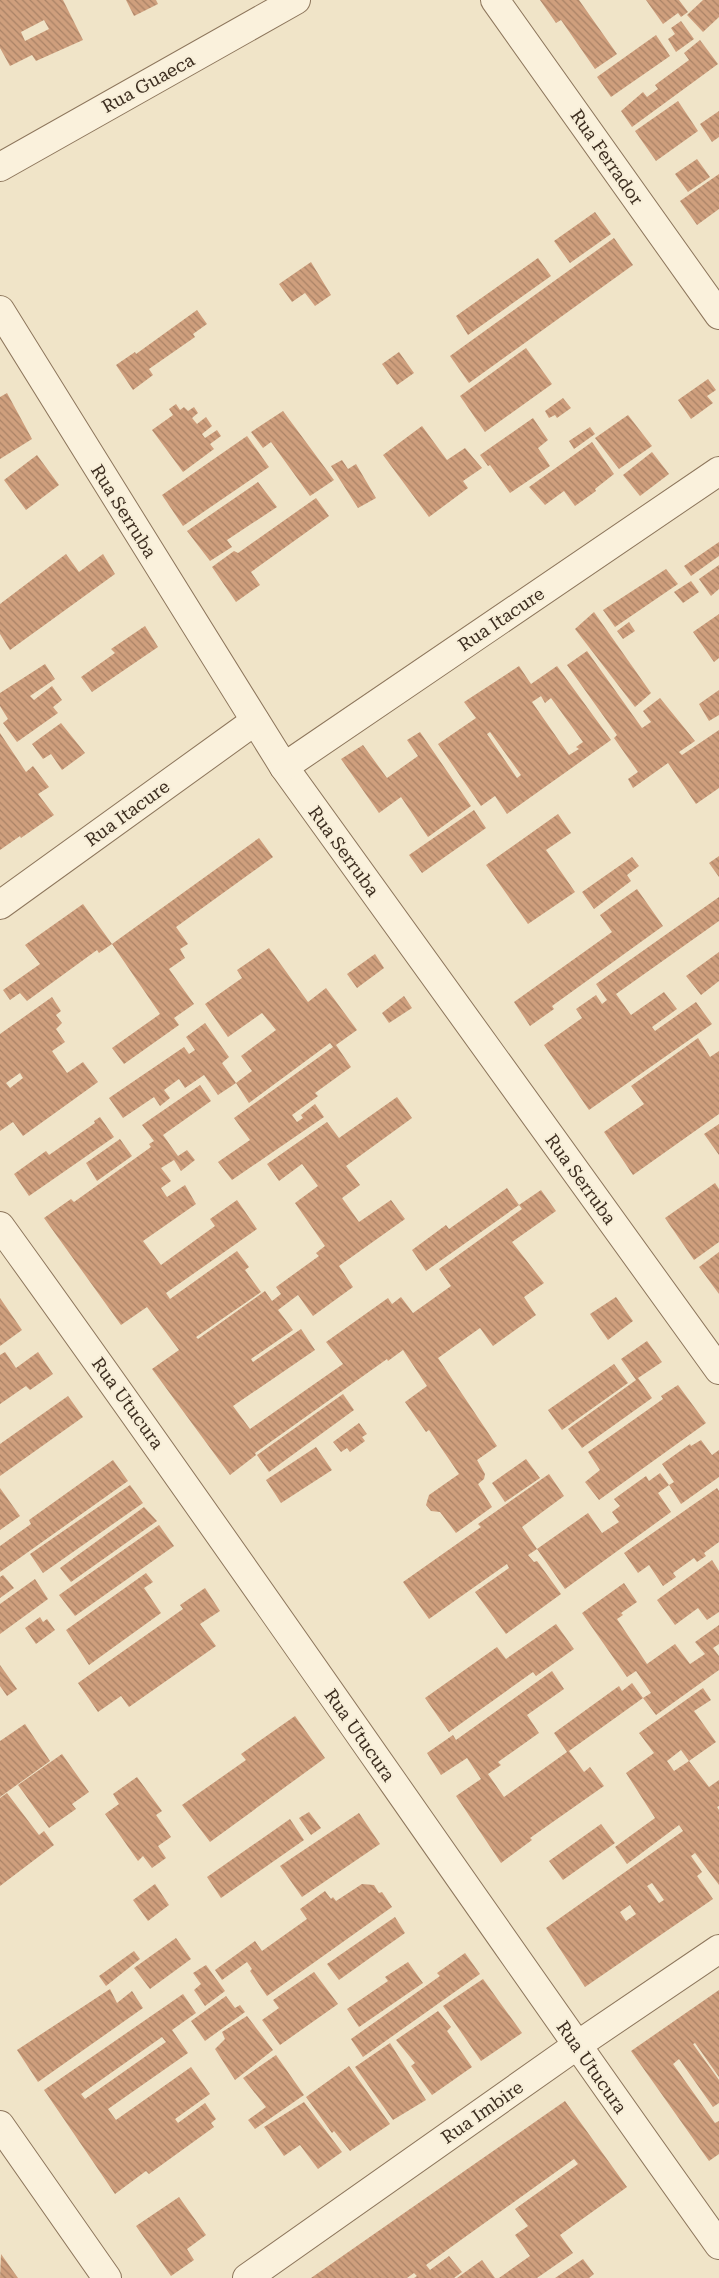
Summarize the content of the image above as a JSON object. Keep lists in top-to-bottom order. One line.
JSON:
{"streets":{"street":["Rua Guaeca","Rua Ferrador","Rua Serruba","Rua Itacure","Rua Utucura","Rua Imbire"]},"crossings":[["Rua Serruba","Rua Itacure"],["Rua Utucura","Rua Imbire"]]}
